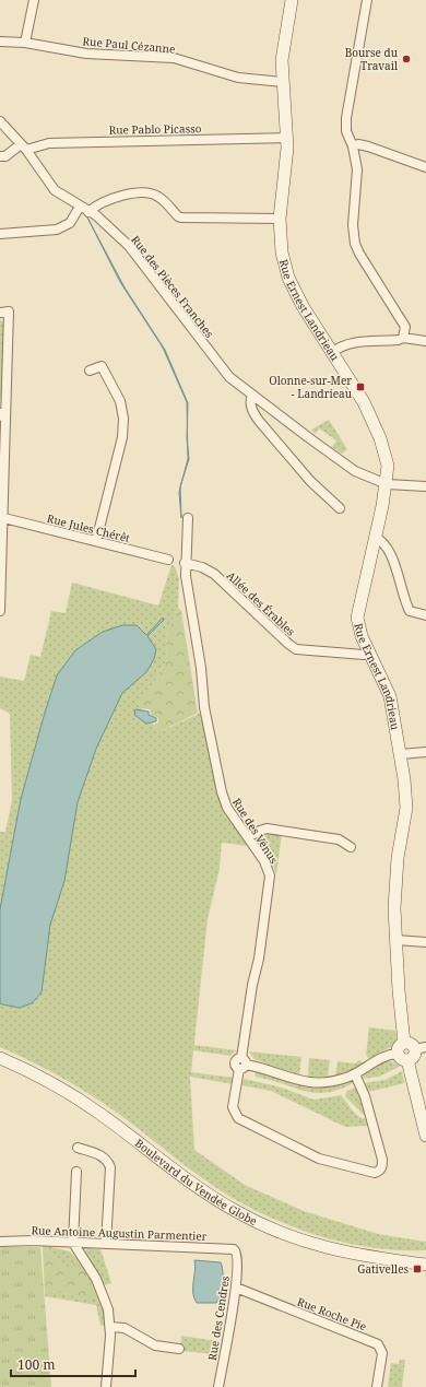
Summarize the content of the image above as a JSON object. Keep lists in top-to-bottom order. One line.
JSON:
{"streets":{"street":["Rue Paul Cézanne","Rue Pablo Picasso","Rue des Pièces Franches","Rue Ernest Landrieau","Rue Jules Chérêt","Allée des Érables","Rue des Vénus","Boulevard du Vendée Globe","Rue Antoine Augustin Parmentier","Rue Roche Pie","Rue des Cendres"]},"crossings":[["Rue Paul Cézanne","Rue Ernest Landrieau"],["Rue Pablo Picasso","Rue des Pièces Franches"],["Rue Pablo Picasso","Rue Ernest Landrieau"],["Rue des Pièces Franches","Rue Ernest Landrieau"],["Rue Ernest Landrieau","Allée des Érables"],["Allée des Érables","Rue des Vénus"],["Rue Antoine Augustin Parmentier","Rue des Cendres"],["Rue Roche Pie","Rue des Cendres"]],"places":{"other":["Bourse du Travail"],"transit":["Olonne-sur-Mer - Landrieau","Gativelles"]},"scale_bar":"100 m"}
